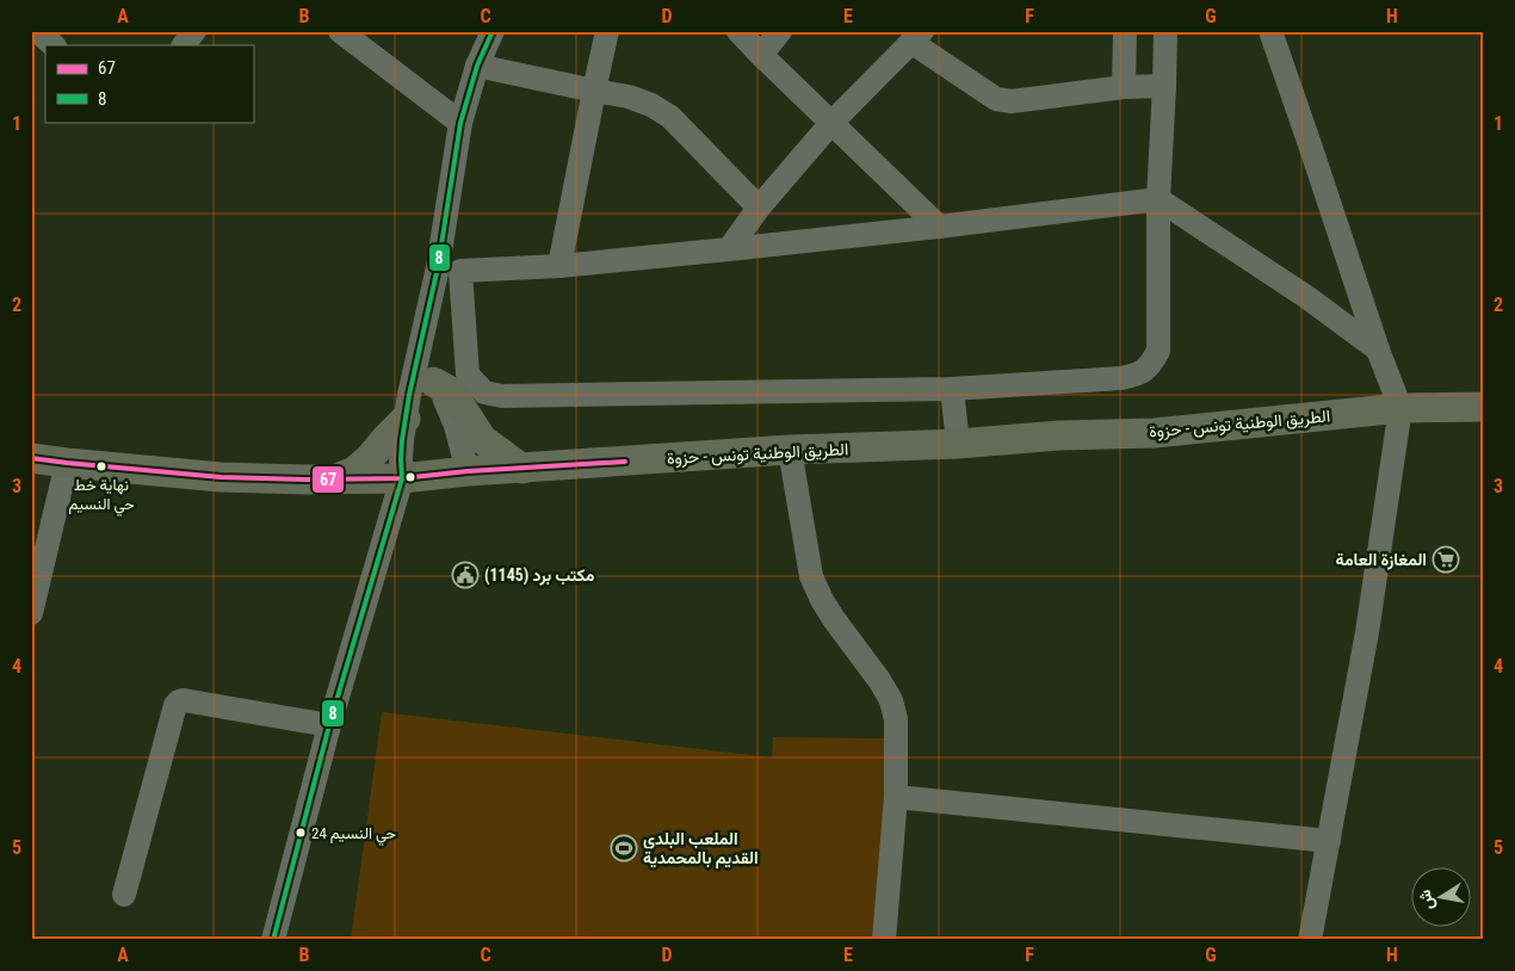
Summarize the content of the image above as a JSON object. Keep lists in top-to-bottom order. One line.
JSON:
{"streets":{"main road":["الطريق الوطنية تونس - حزوة"]},"places":{"other":["نهاية خط حي النسيم","حي النسيم 24"],"supermarket":["المغازة العامة"],"public building":["مكتب برد (1145)"],"sports":["الملعب البلدي القديم بالمحمدية"]},"lines":["transit line 8","transit line 67"],"legend":["67","8"],"north":"left","grid":{"columns":["A","B","C","D","E","F","G","H"],"rows":["1","2","3","4","5"]}}
